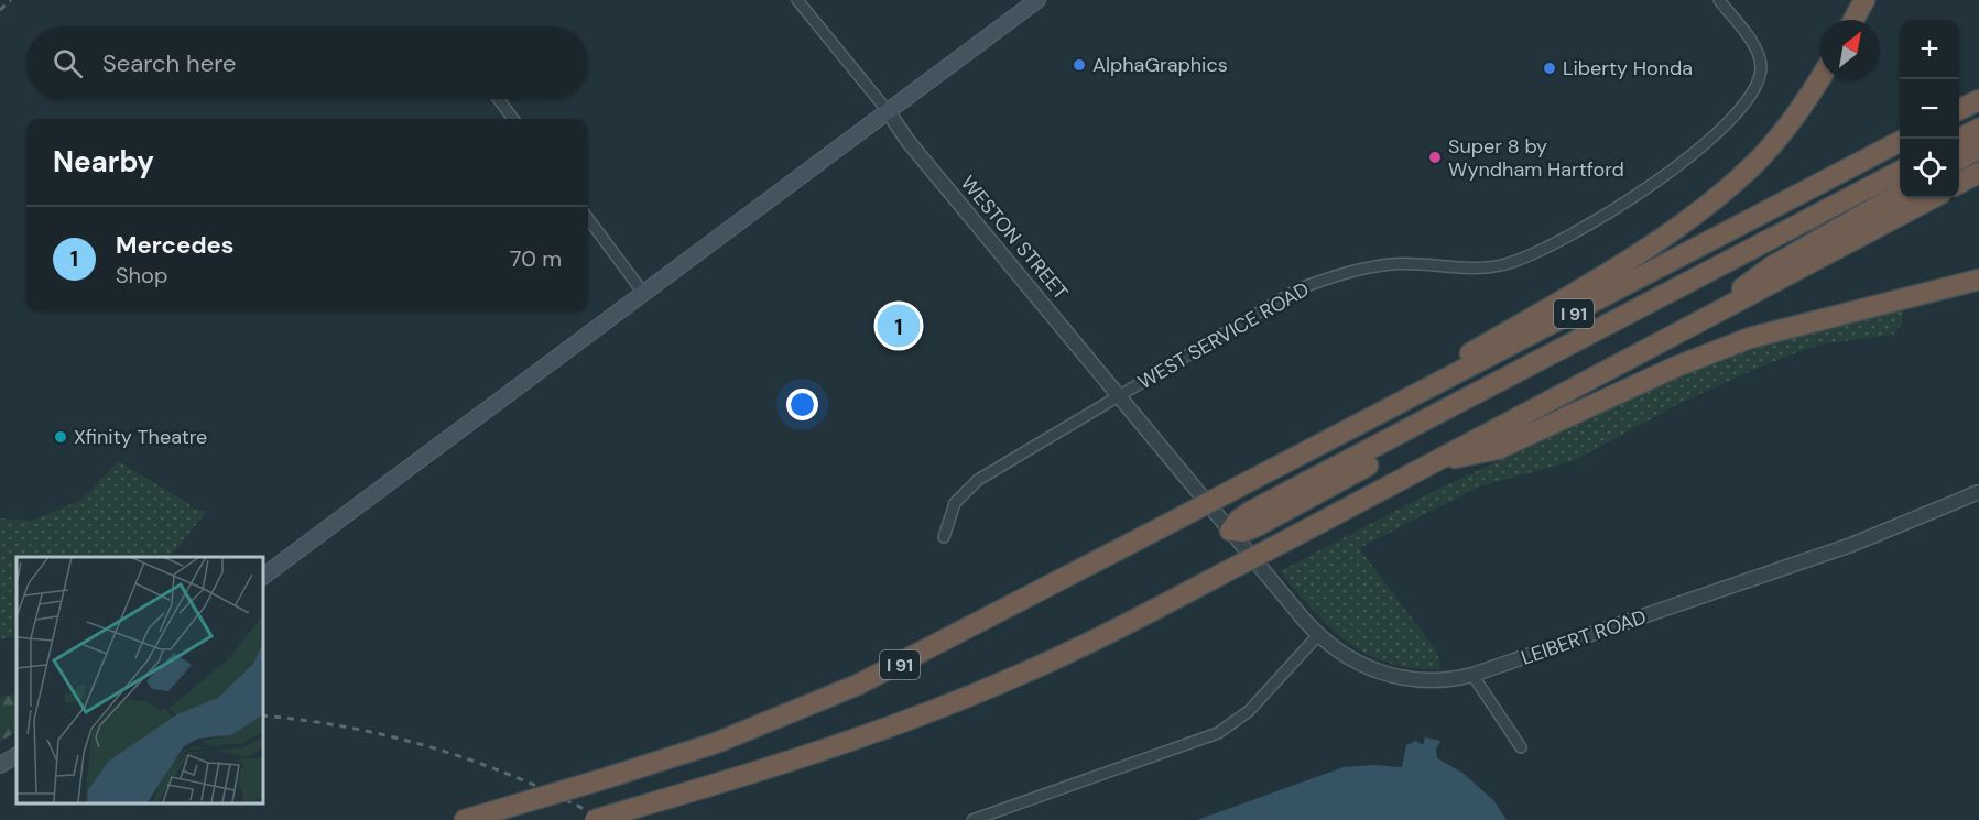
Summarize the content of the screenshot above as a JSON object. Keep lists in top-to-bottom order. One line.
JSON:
{"streets":{"highway":["I 91"],"street":["WESTON STREET","WEST SERVICE ROAD","LEIBERT ROAD"]},"crossings":[["WESTON STREET","WEST SERVICE ROAD"],["WESTON STREET","LEIBERT ROAD"]],"places":["AlphaGraphics","Liberty Honda","Super 8 by Wyndham Hartford","Xfinity Theatre"],"north":"top right","page":{"map_buttons":["+","−"],"search":"Search here","heading":"Nearby","list":[{"mark":"1","name":"Mercedes","note":"Shop","value":"70 m"}],"pins":"1"}}
